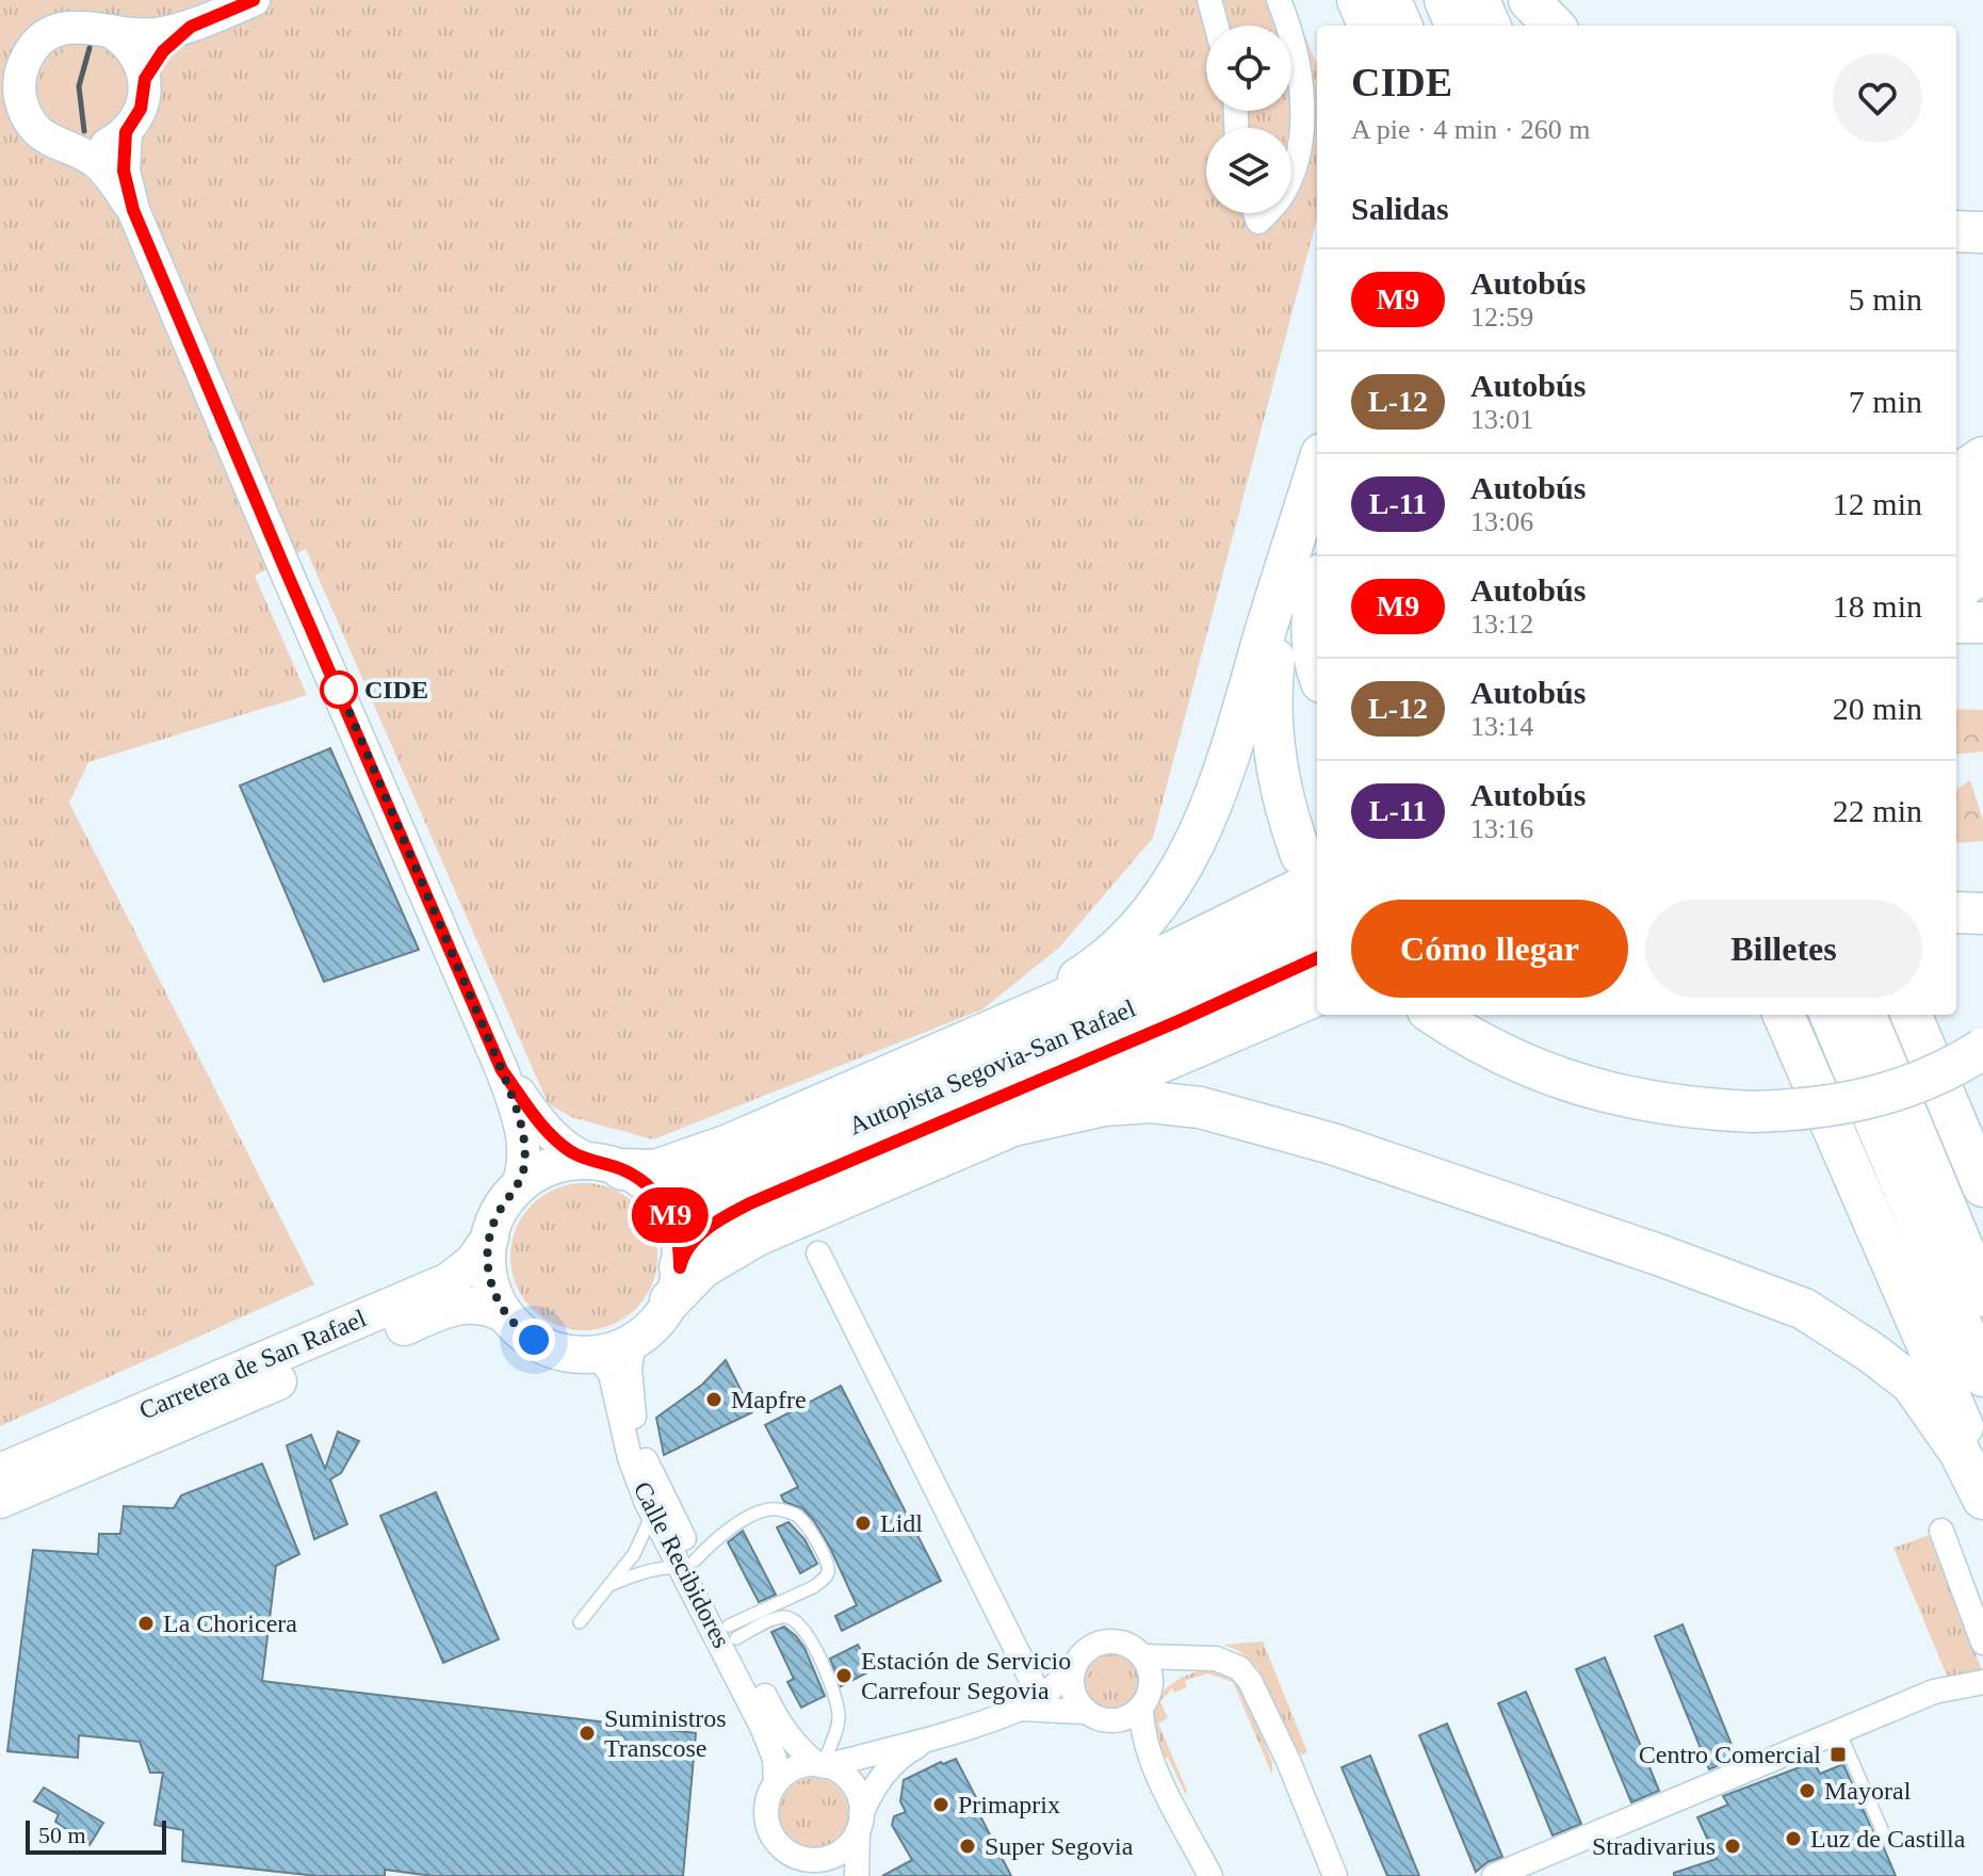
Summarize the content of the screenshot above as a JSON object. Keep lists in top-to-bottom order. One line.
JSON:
{"streets":{"highway":["Autopista Segovia-San Rafael"],"main road":["Carretera de San Rafael"],"street":["Calle Recibidores"]},"crossings":[["Autopista Segovia-San Rafael","Carretera de San Rafael"],["Autopista Segovia-San Rafael","Calle Recibidores"],["Carretera de San Rafael","Calle Recibidores"]],"places":{"other":["CIDE","Mapfre","Lidl","La Choricera","Estación de Servicio Carrefour Segovia","Suministros Transcose","Mayoral","Primaprix","Luz de Castilla","Super Segovia","Stradivarius"],"transit":["Centro Comercial"]},"lines":["bus line M9"],"scale_bar":"50 m","page":{"on_map":"M9","heading":[["CIDE","A pie · 4 min · 260 m"],"Salidas"],"list":[{"mark":"M9","name":"Autobús","note":"12:59","value":"5 min"},{"mark":"L-12","name":"Autobús","note":"13:01","value":"7 min"},{"mark":"L-11","name":"Autobús","note":"13:06","value":"12 min"},{"mark":"M9","name":"Autobús","note":"13:12","value":"18 min"},{"mark":"L-12","name":"Autobús","note":"13:14","value":"20 min"},{"mark":"L-11","name":"Autobús","note":"13:16","value":"22 min"}],"buttons":["Cómo llegar","Billetes"],"scale":"50 m"}}
